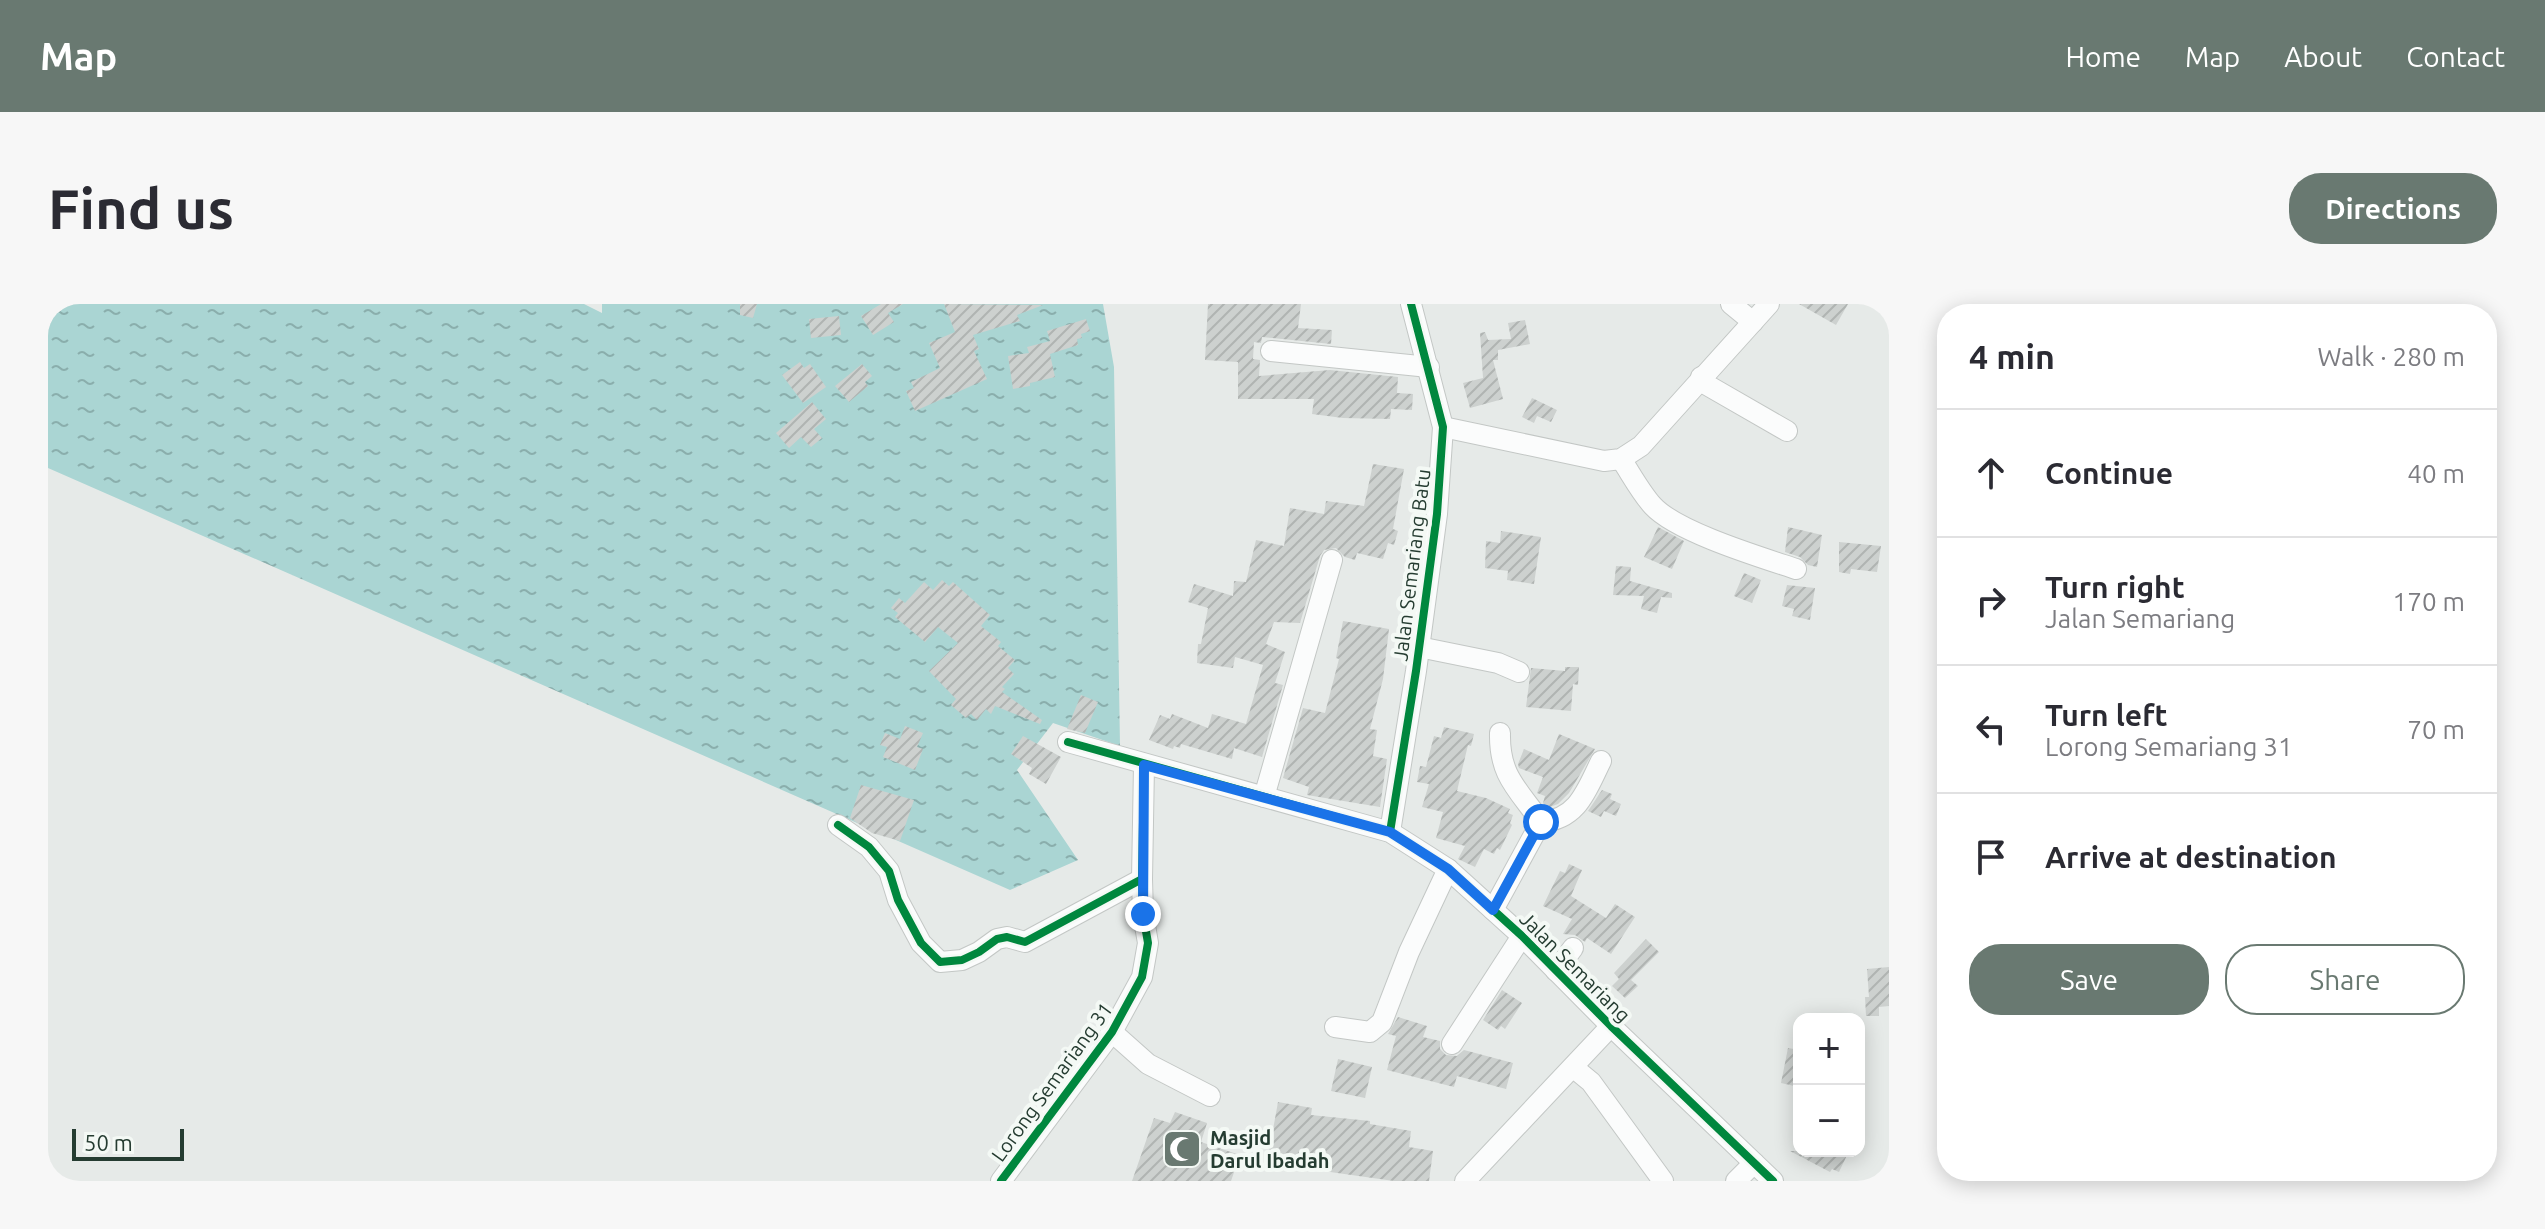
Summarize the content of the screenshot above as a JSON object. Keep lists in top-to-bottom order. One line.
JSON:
{"streets":{"street":["Jalan Semariang Batu","Jalan Semariang","Lorong Semariang 31"]},"crossings":[["Jalan Semariang Batu","Jalan Semariang"],["Jalan Semariang","Lorong Semariang 31"]],"places":{"mosque":["Masjid Darul Ibadah"]},"scale_bar":"50 m","page":{"header":"Map","nav":["Home","Map","About","Contact"],"buttons":["Directions",["Save","Share"]],"title":"Find us","heading":["4 min","Walk · 280 m"],"list":[["Continue","40 m"],["Turn right","Jalan Semariang","170 m"],["Turn left","Lorong Semariang 31","70 m"],"Arrive at destination"],"map_buttons":["+","−"],"scale":"50 m"}}
